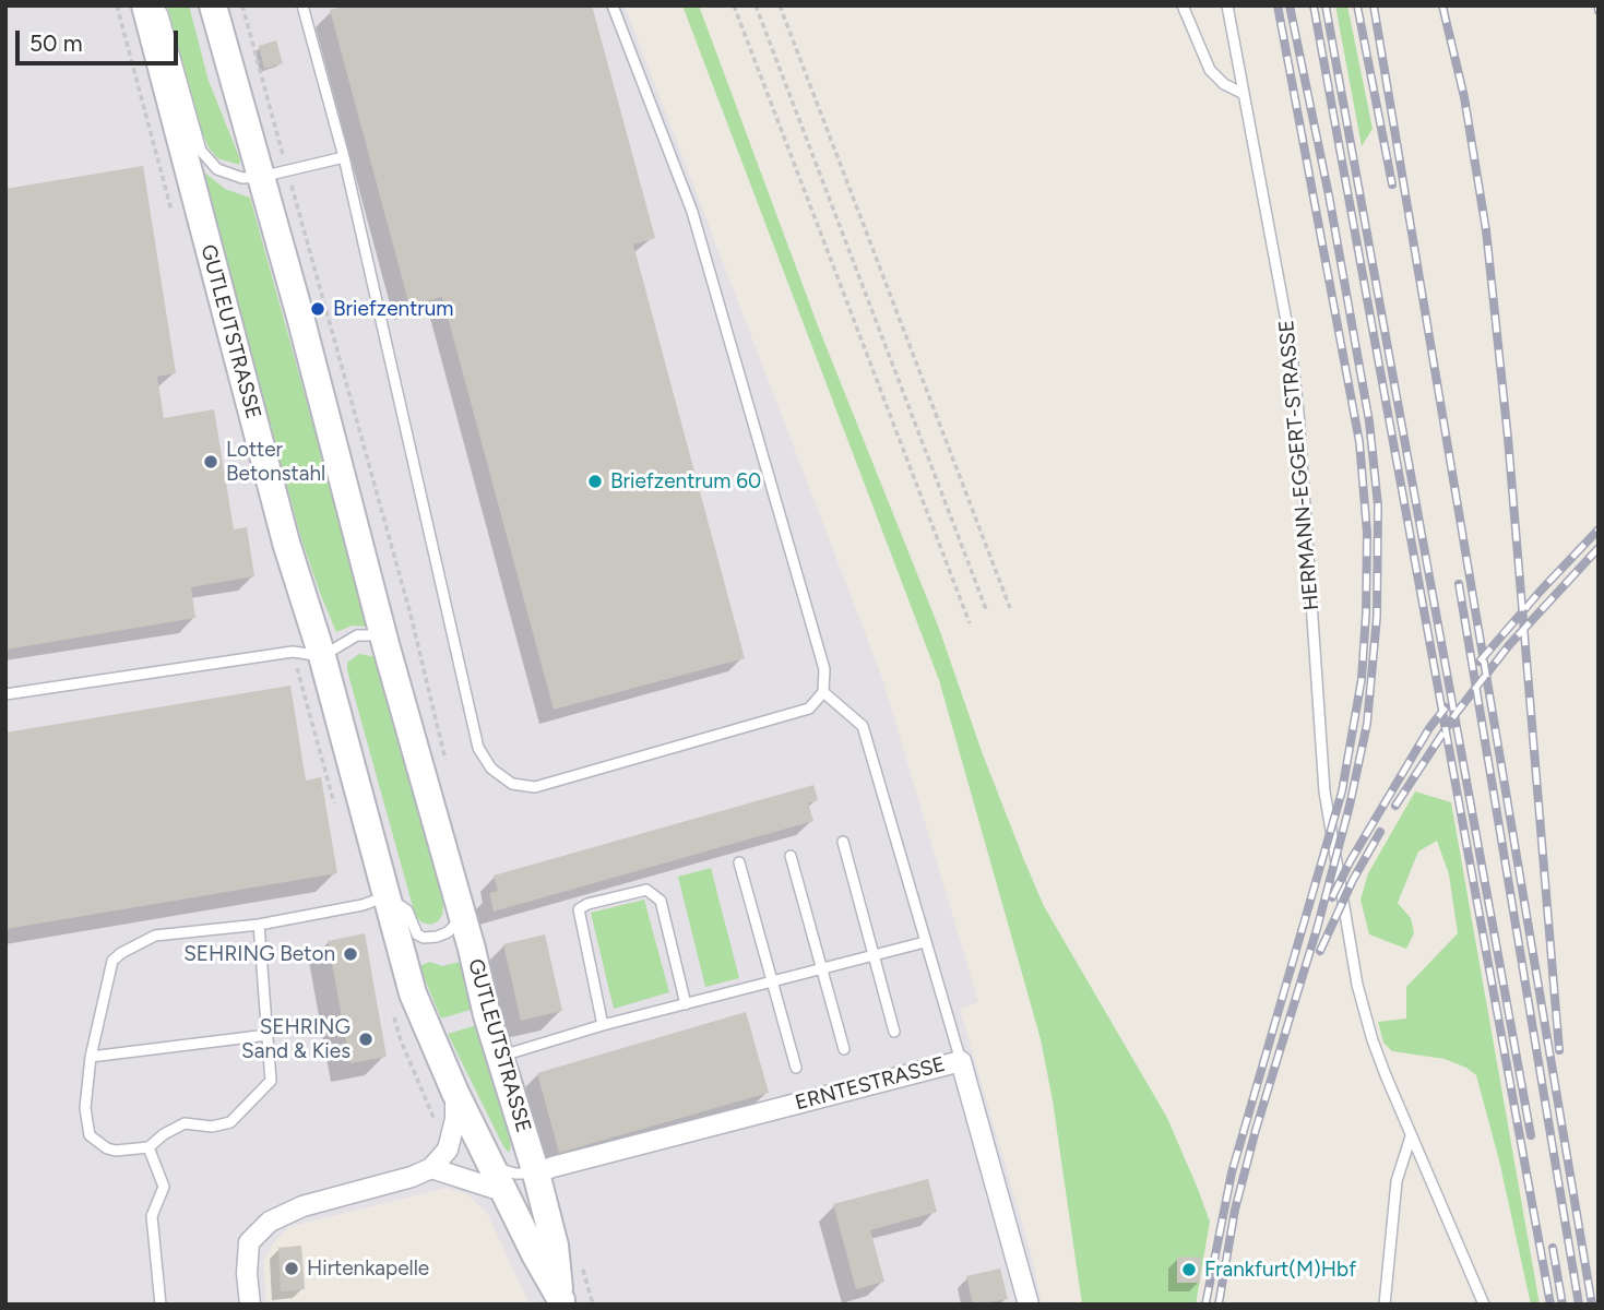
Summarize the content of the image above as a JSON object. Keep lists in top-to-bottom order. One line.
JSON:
{"streets":{"main road":["GUTLEUTSTRASSE"],"street":["ERNTESTRASSE"],"lane":["HERMANN-EGGERT-STRASSE"]},"crossings":[["GUTLEUTSTRASSE","ERNTESTRASSE"]],"places":["Briefzentrum","Lotter Betonstahl","Briefzentrum 60","SEHRING Beton","SEHRING Sand & Kies","Hirtenkapelle","Frankfurt(M)Hbf"],"scale_bar":"50 m"}
